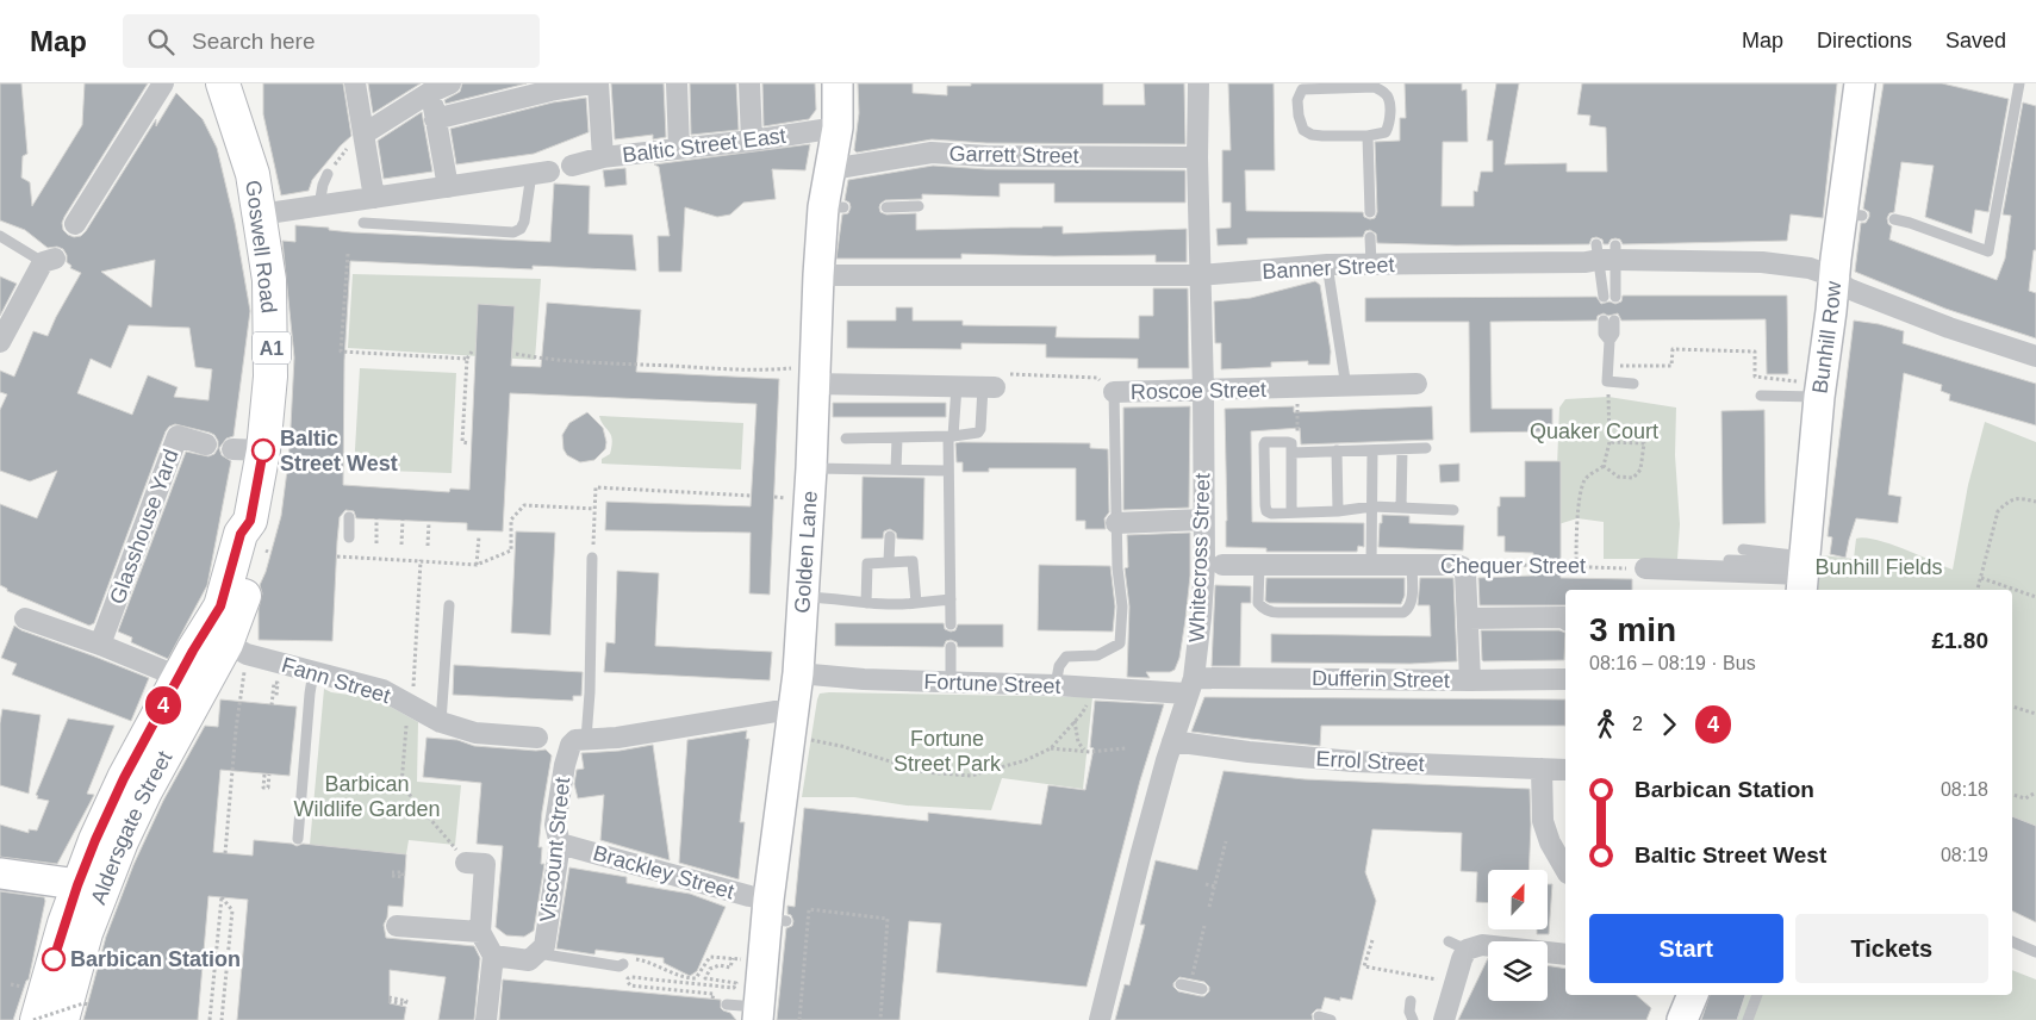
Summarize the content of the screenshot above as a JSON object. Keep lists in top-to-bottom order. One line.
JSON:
{"streets":{"main road":["Goswell Road","A1","Aldersgate Street"],"street":["Baltic Street East","Garrett Street","Banner Street","Bunhill Row","Roscoe Street","Glasshouse Yard","Golden Lane","Whitecross Street","Chequer Street","Dufferin Street","Fann Street","Fortune Street","Errol Street","Viscount Street","Brackley Street"]},"crossings":[["Baltic Street East","Golden Lane"],["Garrett Street","Golden Lane"],["Garrett Street","Whitecross Street"],["Goswell Road","Fann Street"],["Goswell Road","Aldersgate Street"],["Banner Street","Bunhill Row"],["Banner Street","Golden Lane"],["Banner Street","Whitecross Street"],["Roscoe Street","Whitecross Street"],["Golden Lane","Fortune Street"],["Golden Lane","Brackley Street"],["Whitecross Street","Dufferin Street"],["Whitecross Street","Fortune Street"],["Whitecross Street","Errol Street"],["Dufferin Street","Fortune Street"],["Fann Street","Aldersgate Street"],["Viscount Street","Brackley Street"]],"parks":["Quaker Court","Bunhill Fields","Fortune Street Park","Barbican Wildlife Garden"],"places":["Baltic Street West","Barbican Station"],"lines":["bus line 4"],"north":"top","page":{"header":"Map","search":"Search here","nav":["Map","Directions","Saved"],"on_map":"4","heading":["3 min","08:16 – 08:19 · Bus","£1.80"],"legs":["2","4"],"list":[{"name":"Barbican Station","value":"08:18"},{"name":"Baltic Street West","value":"08:19"}],"buttons":["Start","Tickets"]}}
